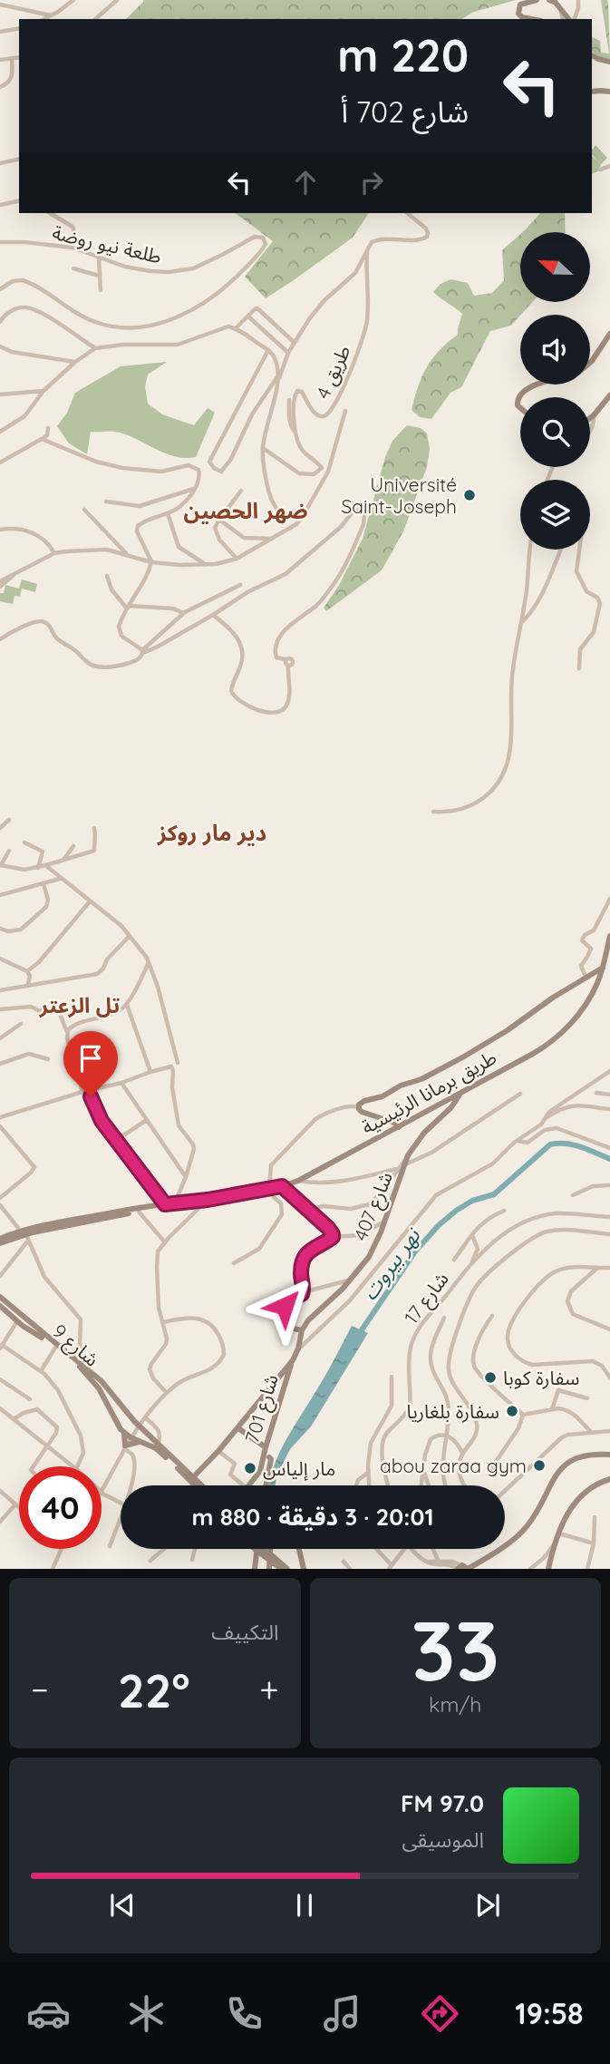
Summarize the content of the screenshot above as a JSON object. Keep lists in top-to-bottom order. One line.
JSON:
{"streets":{"street":["طلعة نيو روضة","طريق 4","طريق برمانا الرئيسية","شارع 407","شارع 17","شارع 9","شارع 701"]},"crossings":[["طريق برمانا الرئيسية","شارع 407"]],"districts":["ضهر الحصين","دير مار روكز","تل الزعتر"],"water":["نهر بيروت"],"places":["Université Saint-Joseph","سفارة كوبا","سفارة بلغاريا","abou zaraa gym","مار إلياس"],"north":"left","page":{"turn":["220 m","شارع 702 أ"],"limit":"40","trip":"20:01 · 3 دقيقة · 880 m","tile":[["33","km/h"],"التكييف"],"heat":["−","22°","+"],"song":["97.0 FM","الموسيقى"],"tabs":"19:58"}}
